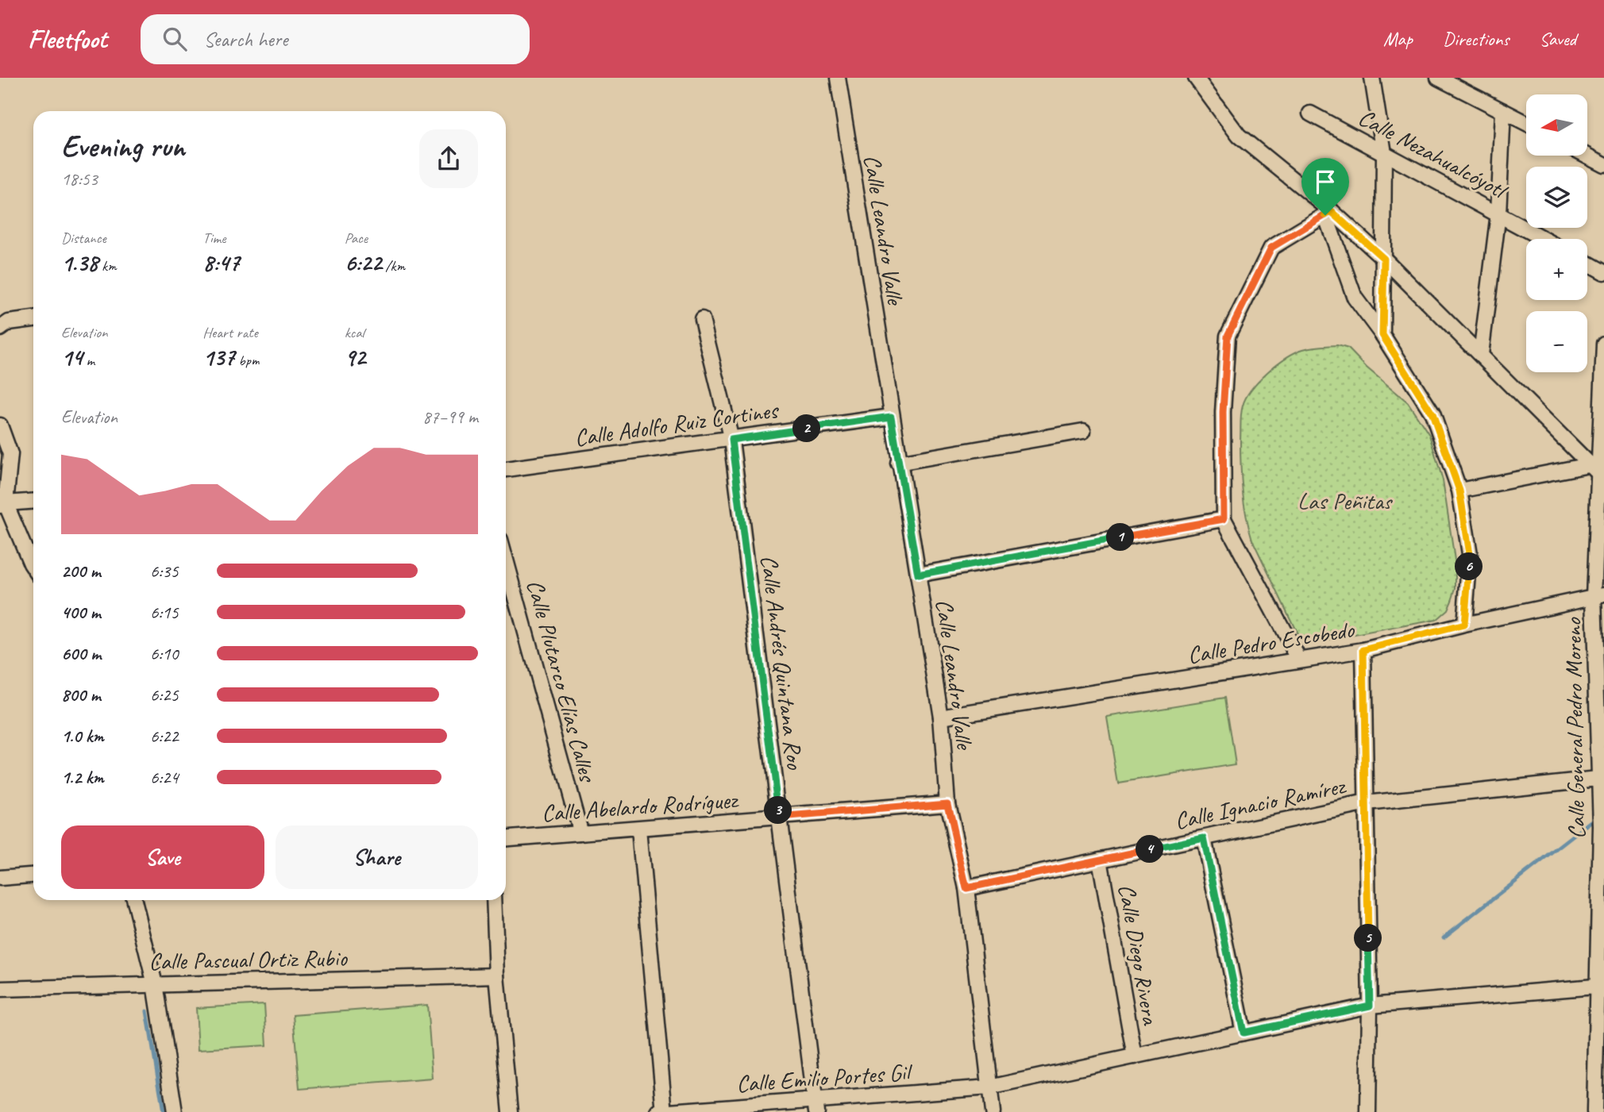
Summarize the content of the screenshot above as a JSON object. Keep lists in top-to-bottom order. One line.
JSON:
{"streets":{"street":["Calle Nezahualcóyotl","Calle Leandro Valle","Calle Adolfo Ruiz Cortines","Calle Pedro Escobedo","Calle Andrés Quintana Roo","Calle Plutarco Elías Calles","Calle General Pedro Moreno","Calle Ignacio Ramírez","Calle Abelardo Rodríguez","Calle Diego Rivera","Calle Pascual Ortiz Rubio","Calle Emilio Portes Gil"]},"crossings":[["Calle Leandro Valle","Calle Adolfo Ruiz Cortines"],["Calle Leandro Valle","Calle Pedro Escobedo"],["Calle Leandro Valle","Calle Ignacio Ramírez"],["Calle Leandro Valle","Calle Abelardo Rodríguez"],["Calle Leandro Valle","Calle Emilio Portes Gil"],["Calle Adolfo Ruiz Cortines","Calle Andrés Quintana Roo"],["Calle Pedro Escobedo","Calle General Pedro Moreno"],["Calle Andrés Quintana Roo","Calle Abelardo Rodríguez"],["Calle Andrés Quintana Roo","Calle Emilio Portes Gil"],["Calle Plutarco Elías Calles","Calle Abelardo Rodríguez"],["Calle General Pedro Moreno","Calle Ignacio Ramírez"],["Calle General Pedro Moreno","Calle Emilio Portes Gil"],["Calle Ignacio Ramírez","Calle Diego Rivera"],["Calle Diego Rivera","Calle Emilio Portes Gil"]],"parks":["Las Peñitas"],"north":"left","page":{"header":"Fleetfoot","search":"Search here","nav":["Map","Directions","Saved"],"map_buttons":["+","−"],"heading":["Evening run","18:53"],"stats":[["Distance","1.38 km"],["Time","8:47"],["Pace","6:22 /km"],["Elevation","14 m"],["Heart rate","137 bpm"],["kcal","92"]],"chart":["Elevation","87–99 m"],"pins":["2","1","6","3","4","5"],"list":[{"name":"200 m","note":"6:35"},{"name":"400 m","note":"6:15"},{"name":"600 m","note":"6:10"},{"name":"800 m","note":"6:25"},{"name":"1.0 km","note":"6:22"},{"name":"1.2 km","note":"6:24"}],"buttons":["Save","Share"]}}
